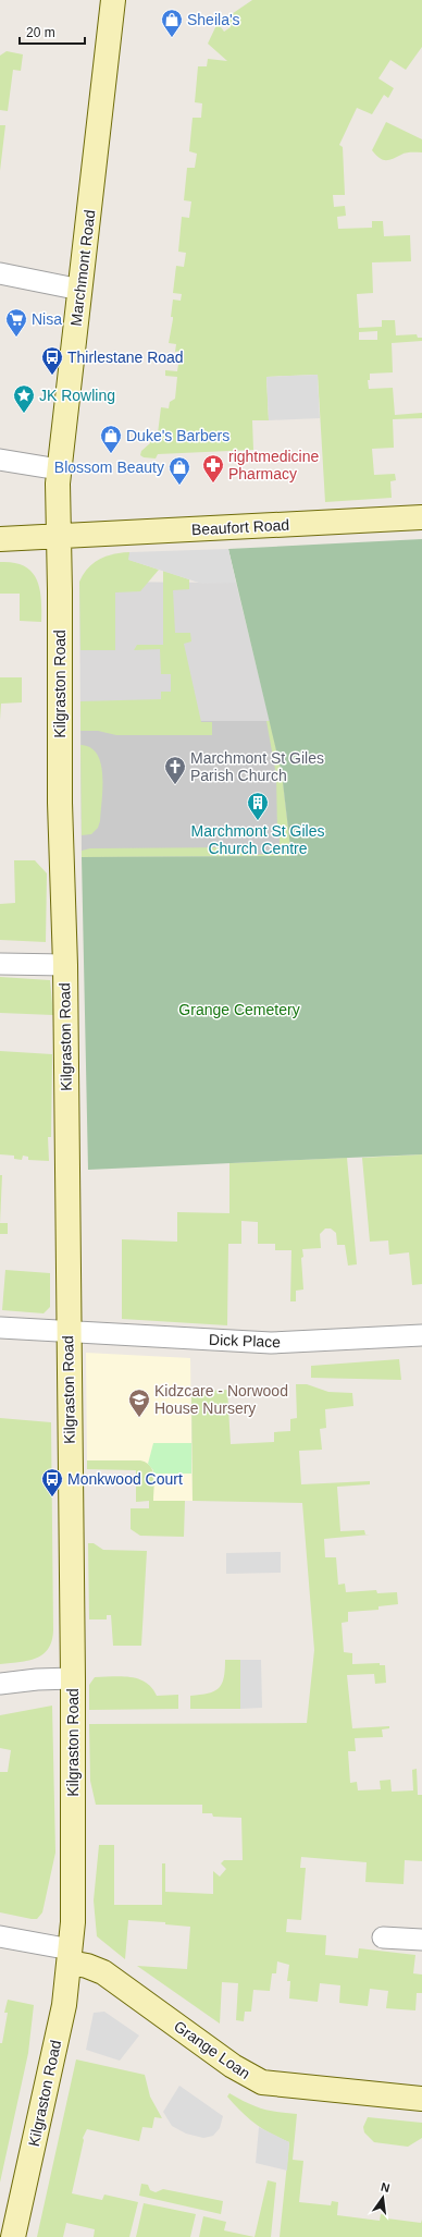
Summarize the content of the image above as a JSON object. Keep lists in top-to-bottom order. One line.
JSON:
{"streets":{"street":["Marchmont Road","Beaufort Road","Kilgraston Road","Dick Place","Grange Loan"]},"crossings":[["Marchmont Road","Beaufort Road"],["Marchmont Road","Kilgraston Road"],["Beaufort Road","Kilgraston Road"],["Kilgraston Road","Dick Place"],["Kilgraston Road","Grange Loan"]],"parks":["Grange Cemetery"],"places":{"shop":["Sheila's","Duke's Barbers","Blossom Beauty"],"supermarket":["Nisa"],"bus stop":["Thirlestane Road","Monkwood Court"],"place":["JK Rowling"],"pharmacy":["rightmedicine Pharmacy"],"church":["Marchmont St Giles Parish Church"],"building":["Marchmont St Giles Church Centre"],"school or university":["Kidzcare - Norwood House Nursery"]},"scale_bar":"20 m","north":"top"}
